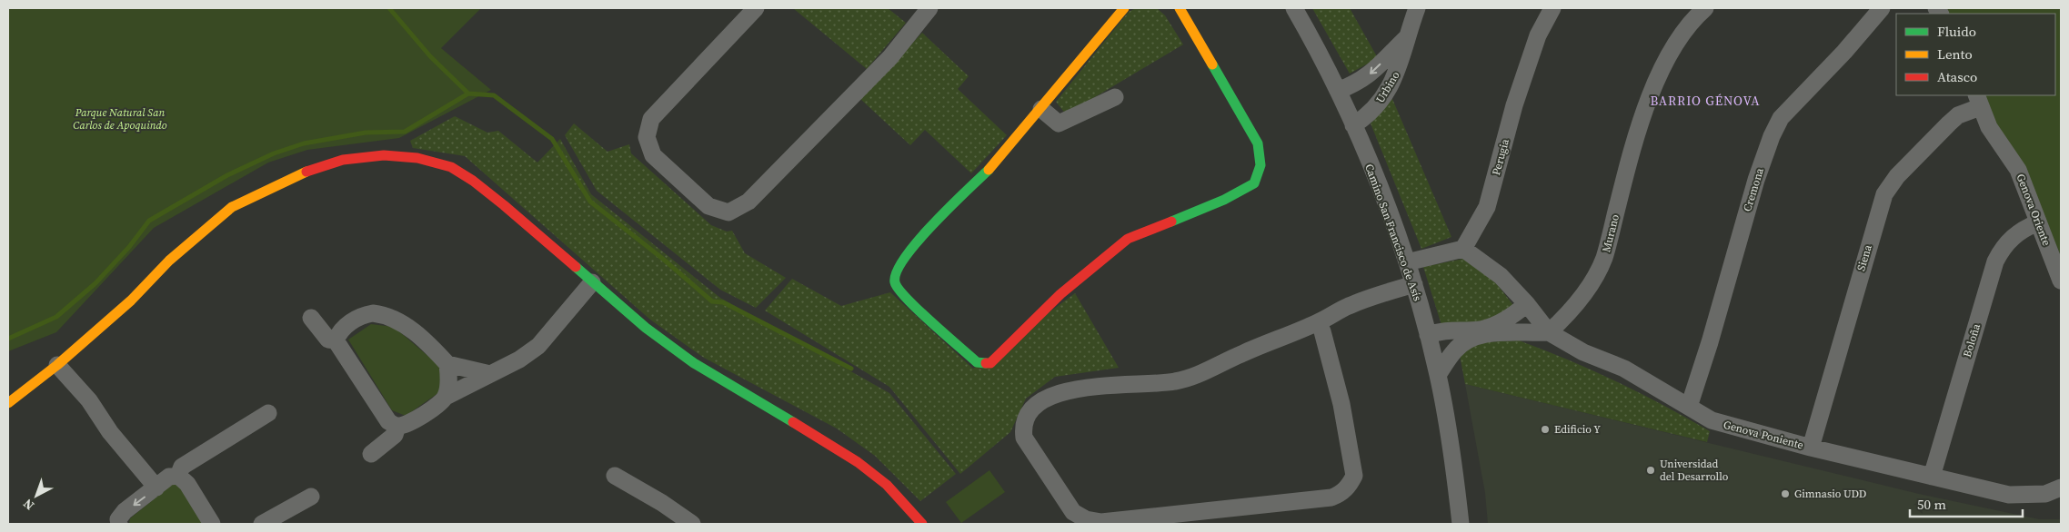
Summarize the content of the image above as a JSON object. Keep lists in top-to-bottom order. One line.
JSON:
{"streets":{"street":["Urbino","Perugia","Cremona","Genova Oriente","Camino San Francisco de Asís","Murano","Siena","Boloña","Genova Poniente"]},"crossings":[["Urbino","Camino San Francisco de Asís"],["Perugia","Genova Poniente"],["Cremona","Genova Poniente"],["Genova Oriente","Siena"],["Genova Oriente","Boloña"],["Murano","Genova Poniente"],["Siena","Genova Poniente"],["Boloña","Genova Poniente"]],"one_way":["Urbino"],"districts":["BARRIO GÉNOVA"],"parks":["Parque Natural San Carlos de Apoquindo"],"places":["Edificio Y","Universidad del Desarrollo","Gimnasio UDD"],"legend":["Fluido","Lento","Atasco"],"scale_bar":"50 m","north":"bottom left"}
